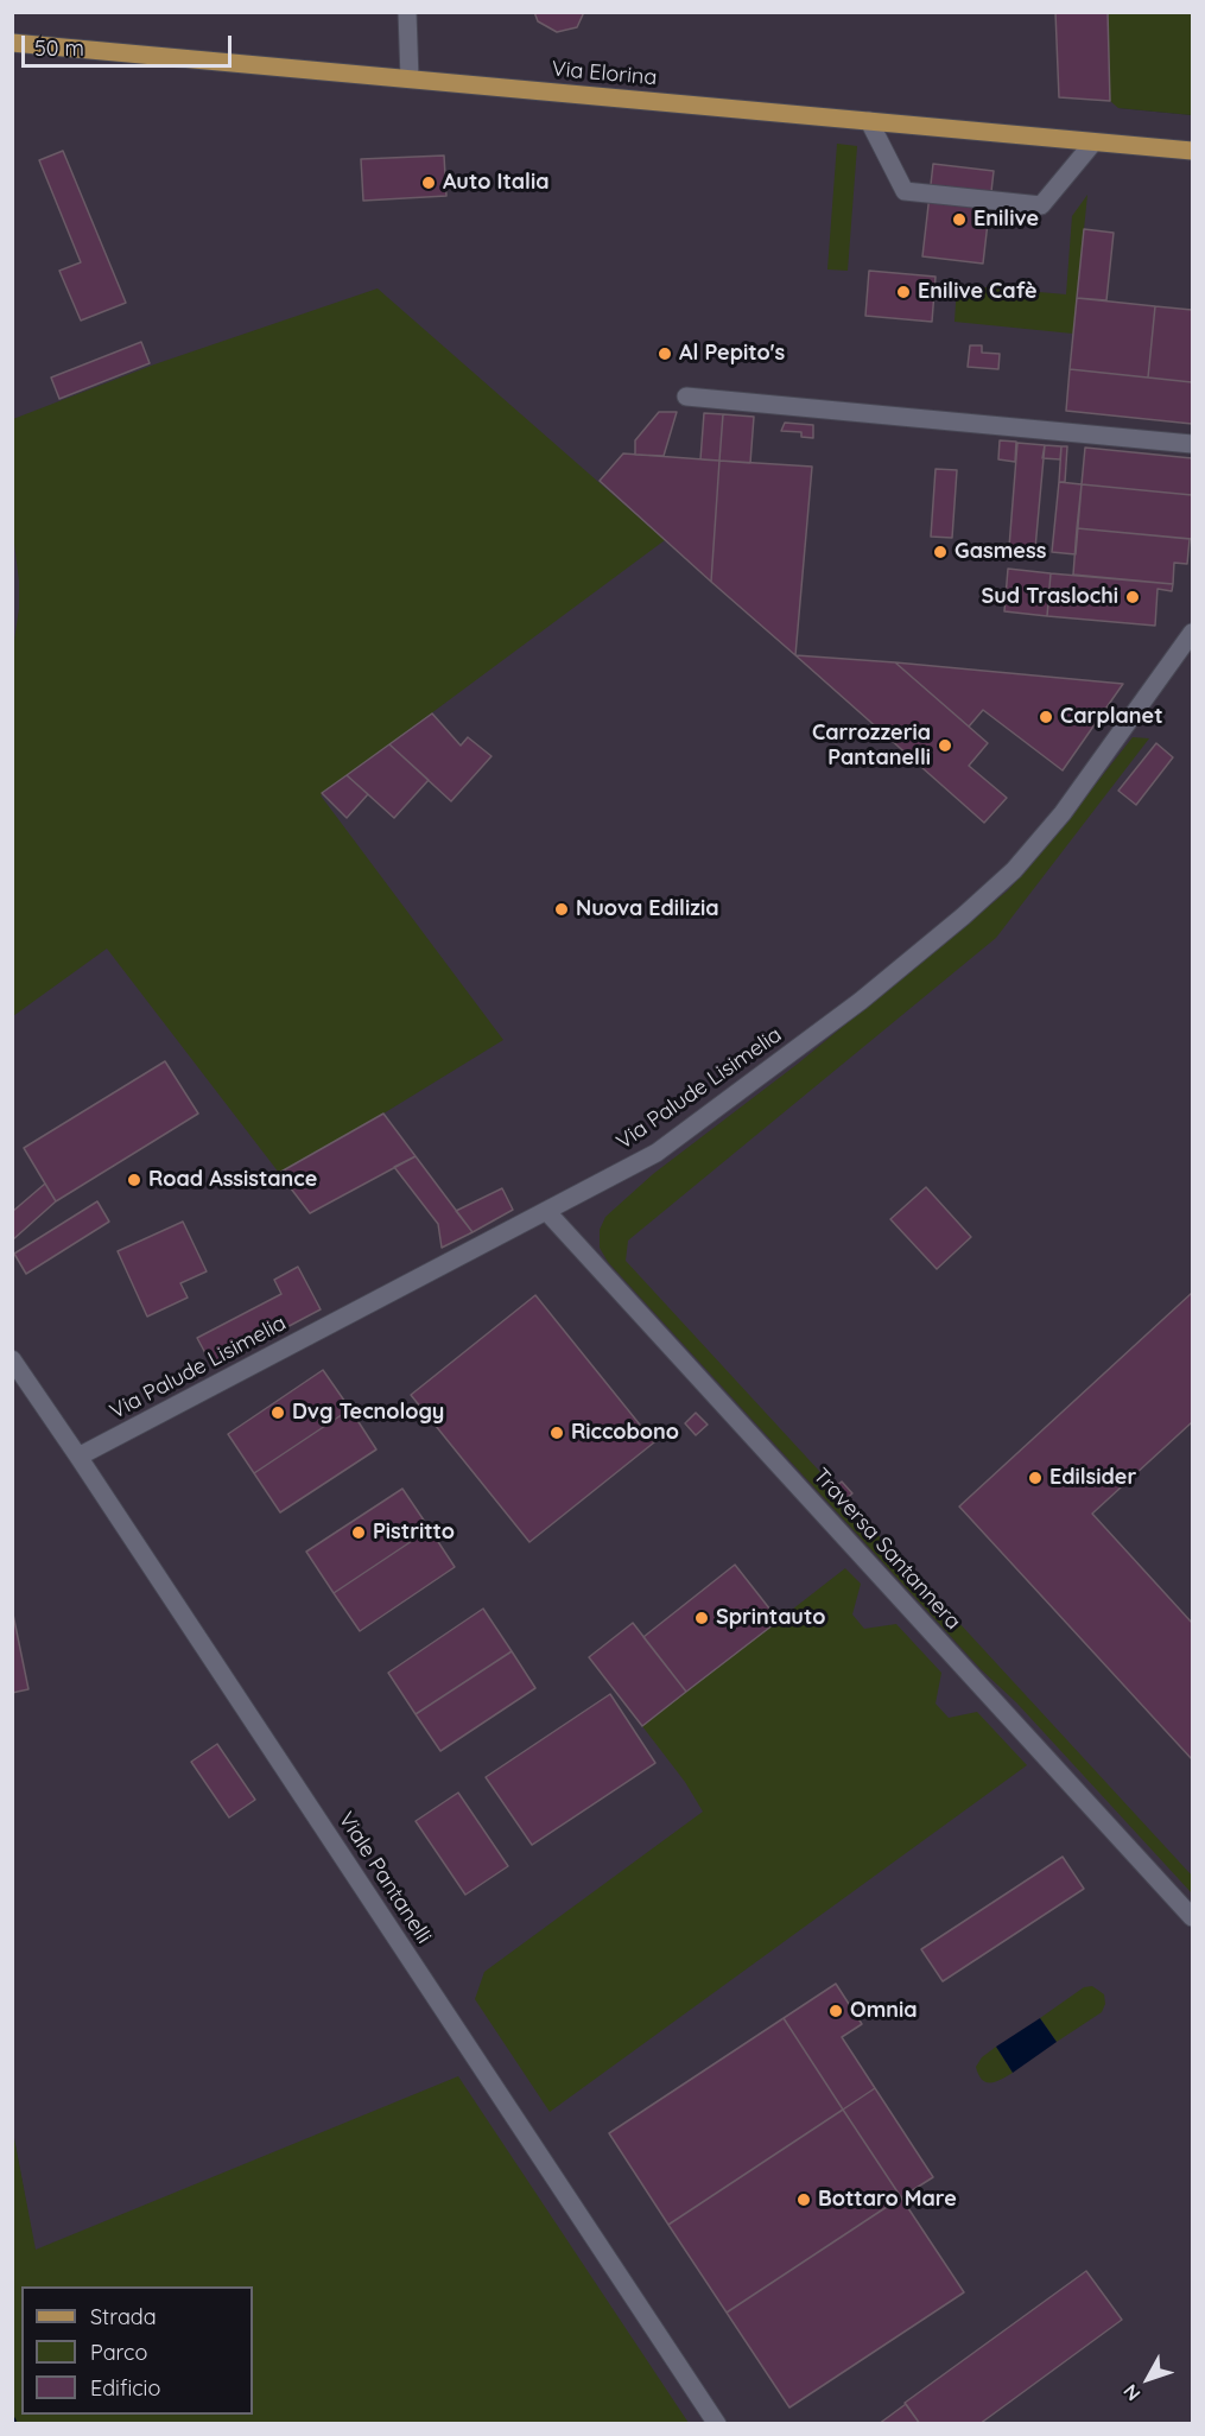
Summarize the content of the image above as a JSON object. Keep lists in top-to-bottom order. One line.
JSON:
{"streets":{"main road":["Via Elorina"],"street":["Via Palude Lisimelia","Traversa Santannera","Viale Pantanelli"]},"crossings":[["Via Palude Lisimelia","Traversa Santannera"],["Via Palude Lisimelia","Viale Pantanelli"]],"places":["Auto Italia","Enilive","Enilive Cafè","Al Pepito's","Gasmess","Sud Traslochi","Carplanet","Carrozzeria Pantanelli","Nuova Edilizia","Road Assistance","Dvg Tecnology","Riccobono","Edilsider","Pistritto","Sprintauto","Omnia","Bottaro Mare"],"legend":["Strada","Parco","Edificio"],"scale_bar":"50 m","north":"bottom left"}
